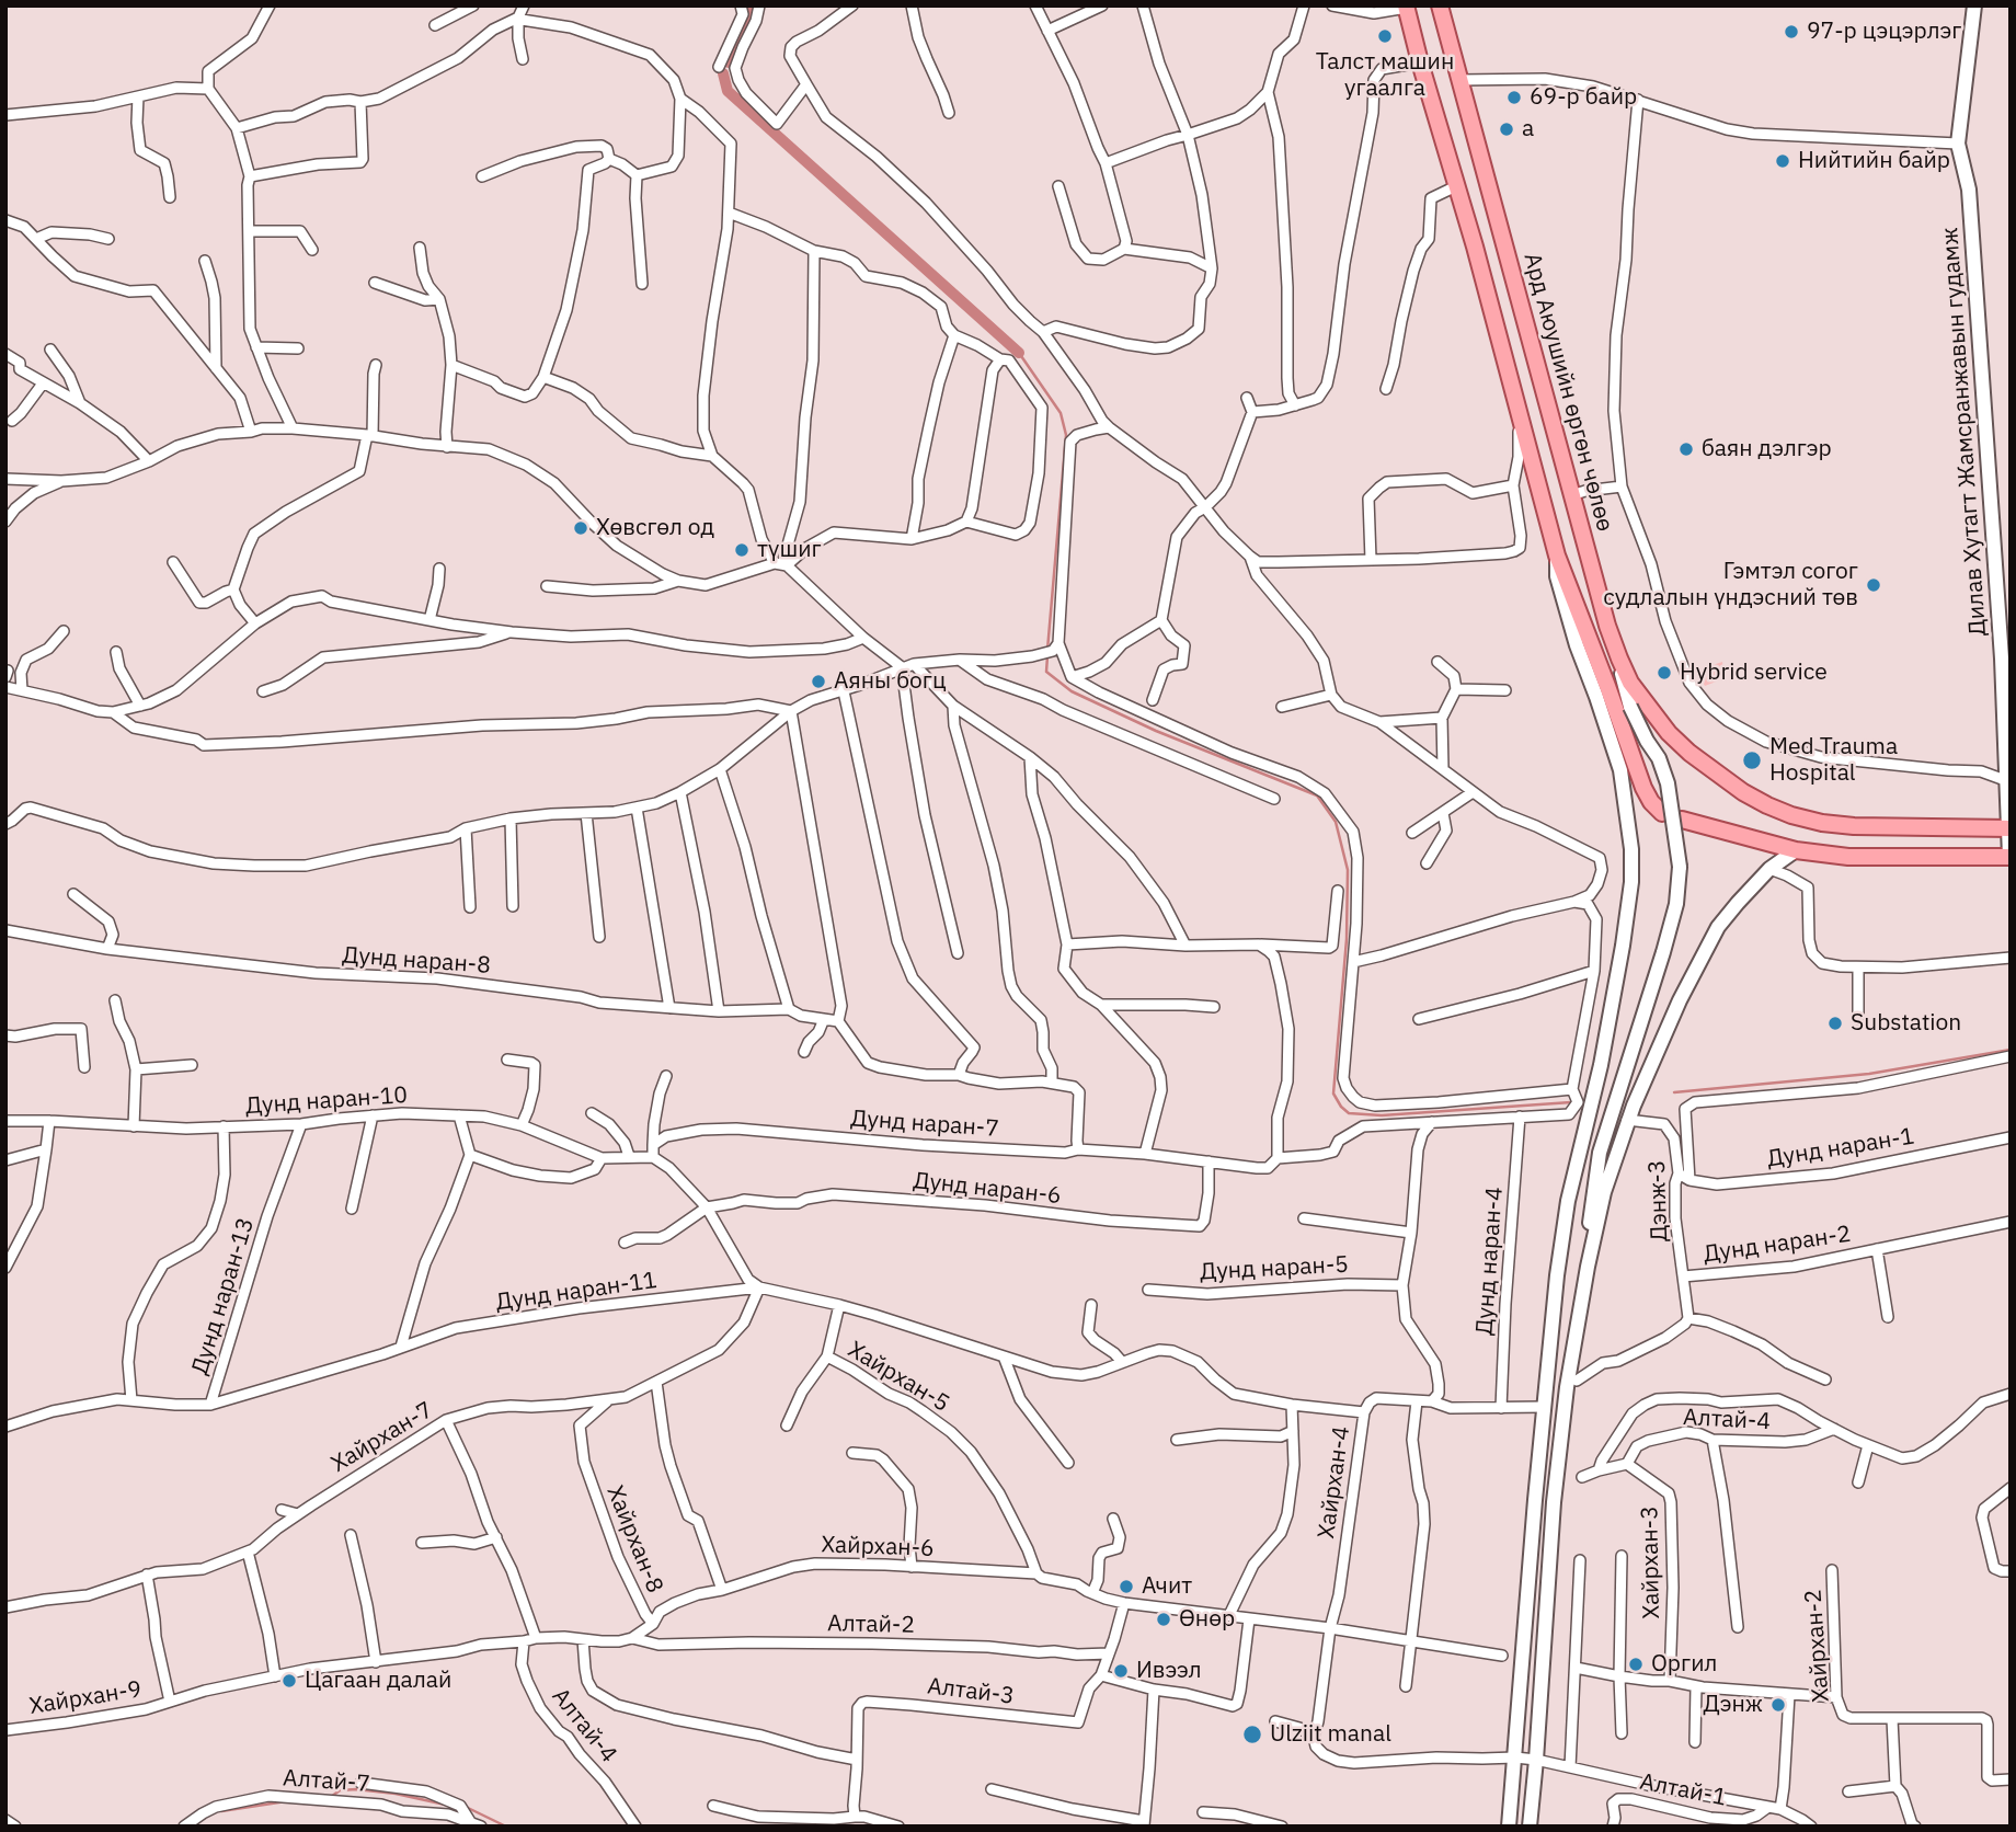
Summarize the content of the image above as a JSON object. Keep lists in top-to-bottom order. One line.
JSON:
{"streets":{"main road":["Ард Аюушийн өргөн чөлөө","Дилав Хутагт Жамсранжавын гудамж"],"street":["Дунд наран-8","Дунд наран-10","Дунд наран-7","Дунд наран-1","Дунд наран-6","Дэнж-3","Дунд наран-2","Дунд наран-4","Дунд наран-5","Дунд наран-11","Дунд наран-13","Хайрхан-5","Алтай-4","Хайрхан-7","Хайрхан-4","Хайрхан-8","Хайрхан-6","Хайрхан-3","Алтай-2","Хайрхан-2","Алтай-3","Хайрхан-9","Алтай-7","Алтай-1"]},"crossings":[["Ард Аюушийн өргөн чөлөө","Дилав Хутагт Жамсранжавын гудамж"],["Дунд наран-10","Дунд наран-13"],["Дунд наран-7","Дунд наран-6"],["Дунд наран-1","Дэнж-3"],["Дунд наран-6","Дунд наран-11"],["Дэнж-3","Дунд наран-2"],["Дунд наран-11","Дунд наран-13"],["Дунд наран-11","Хайрхан-7"],["Хайрхан-5","Хайрхан-4"],["Хайрхан-5","Хайрхан-6"],["Алтай-4","Хайрхан-3"],["Хайрхан-7","Хайрхан-8"],["Хайрхан-7","Хайрхан-9"],["Хайрхан-8","Хайрхан-6"]],"places":["97-р цэцэрлэг","Талст машин угаалга","69-р байр","а","Нийтийн байр","баян дэлгэр","Хөвсгөл од","түшиг","Гэмтэл согог судлалын үндэсний төв","Hybrid service","Аяны богц","Med Trauma Hospital","Substation","Ачит","Өнөр","Оргил","Ивээл","Цагаан далай","Дэнж","Ulziit manal"]}
